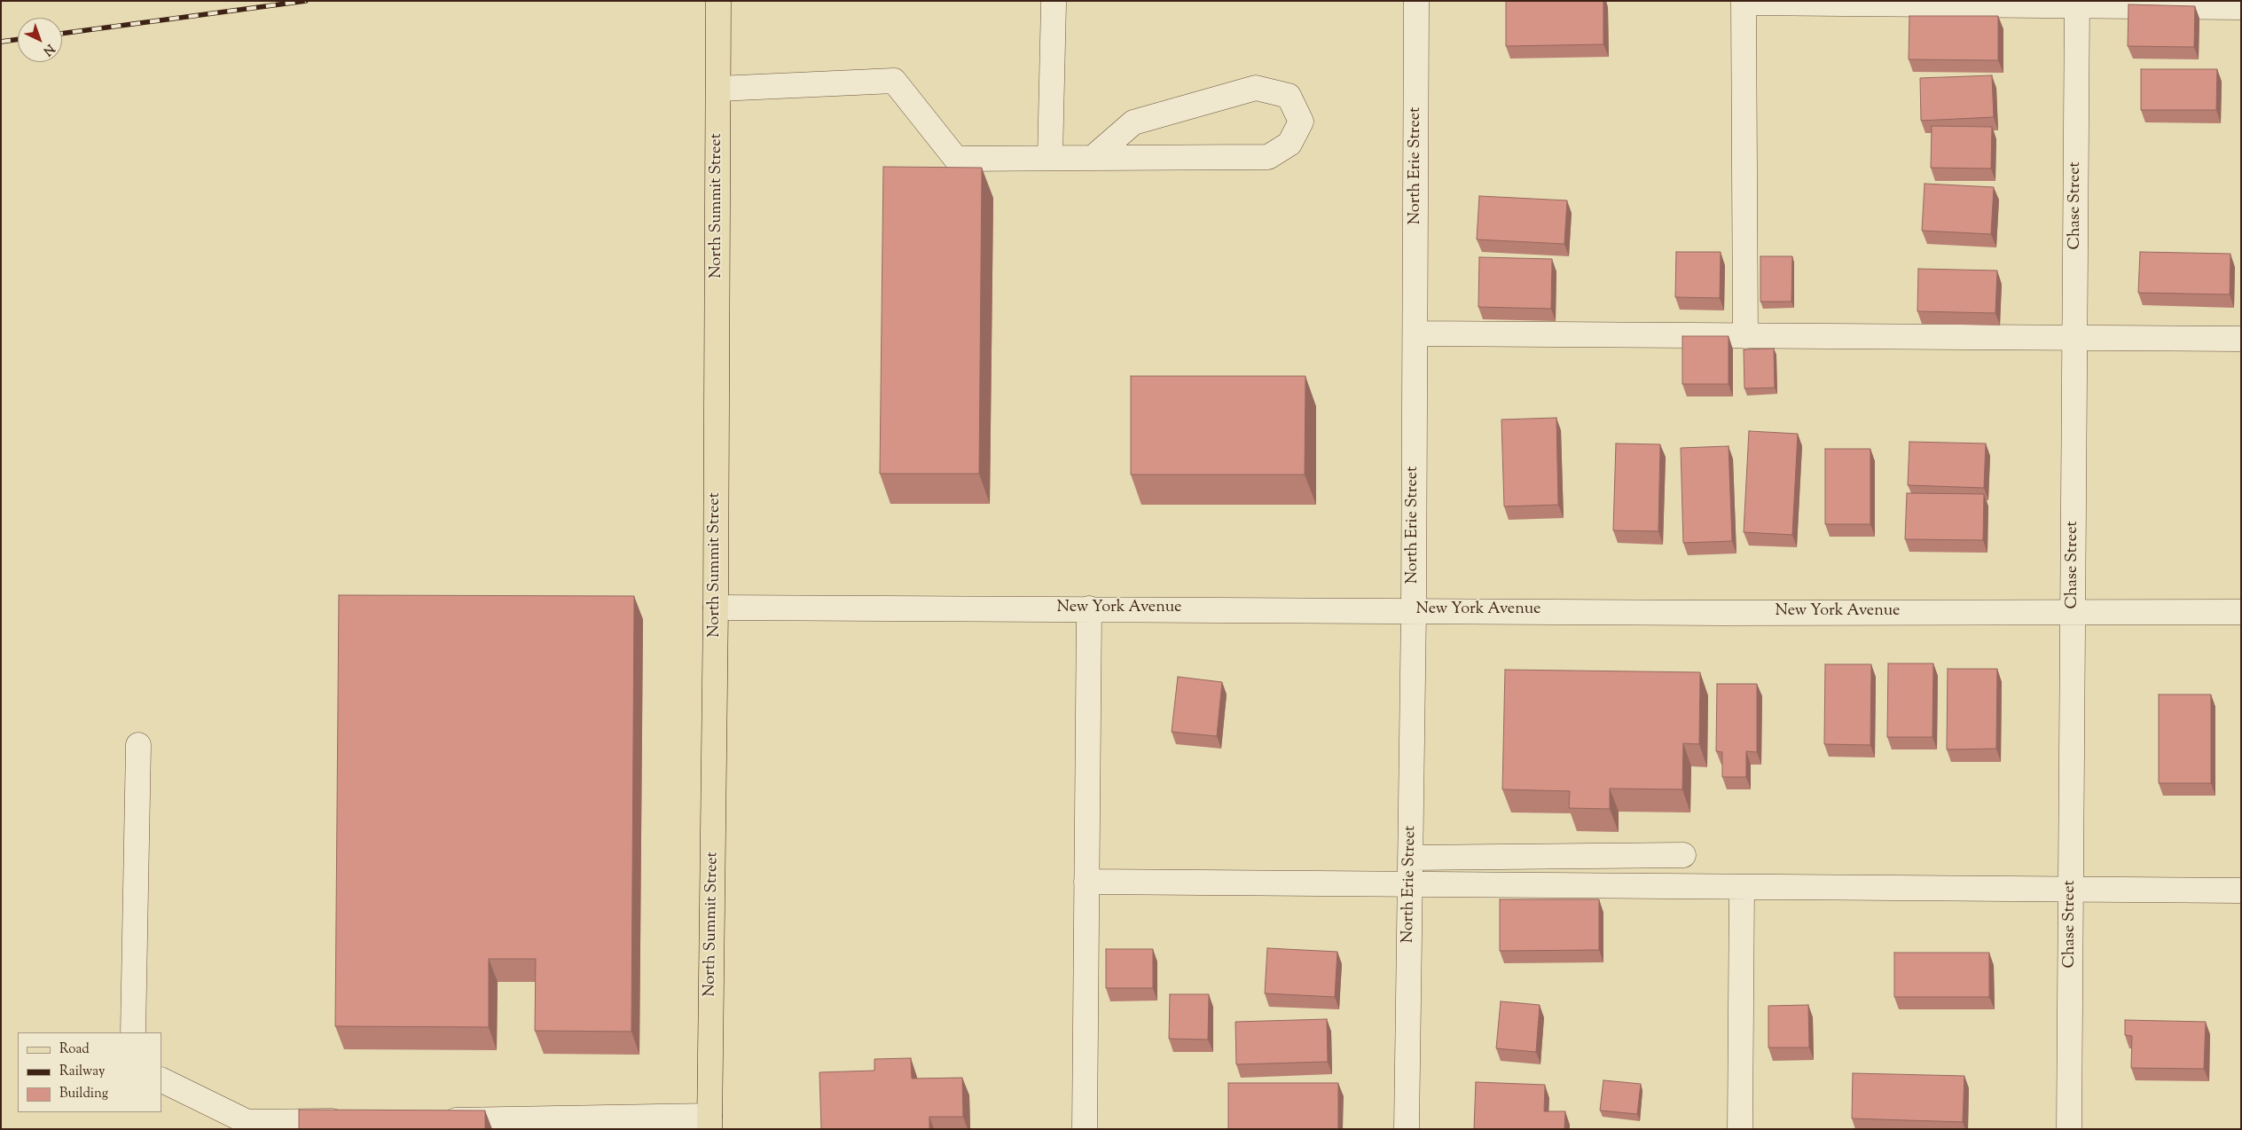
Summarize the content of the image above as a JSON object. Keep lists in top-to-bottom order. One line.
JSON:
{"streets":{"main road":["North Summit Street"],"street":["North Erie Street","Chase Street","New York Avenue"]},"crossings":[["North Erie Street","New York Avenue"],["North Summit Street","New York Avenue"],["Chase Street","New York Avenue"]],"legend":["Road","Railway","Building"],"north":"bottom right"}
